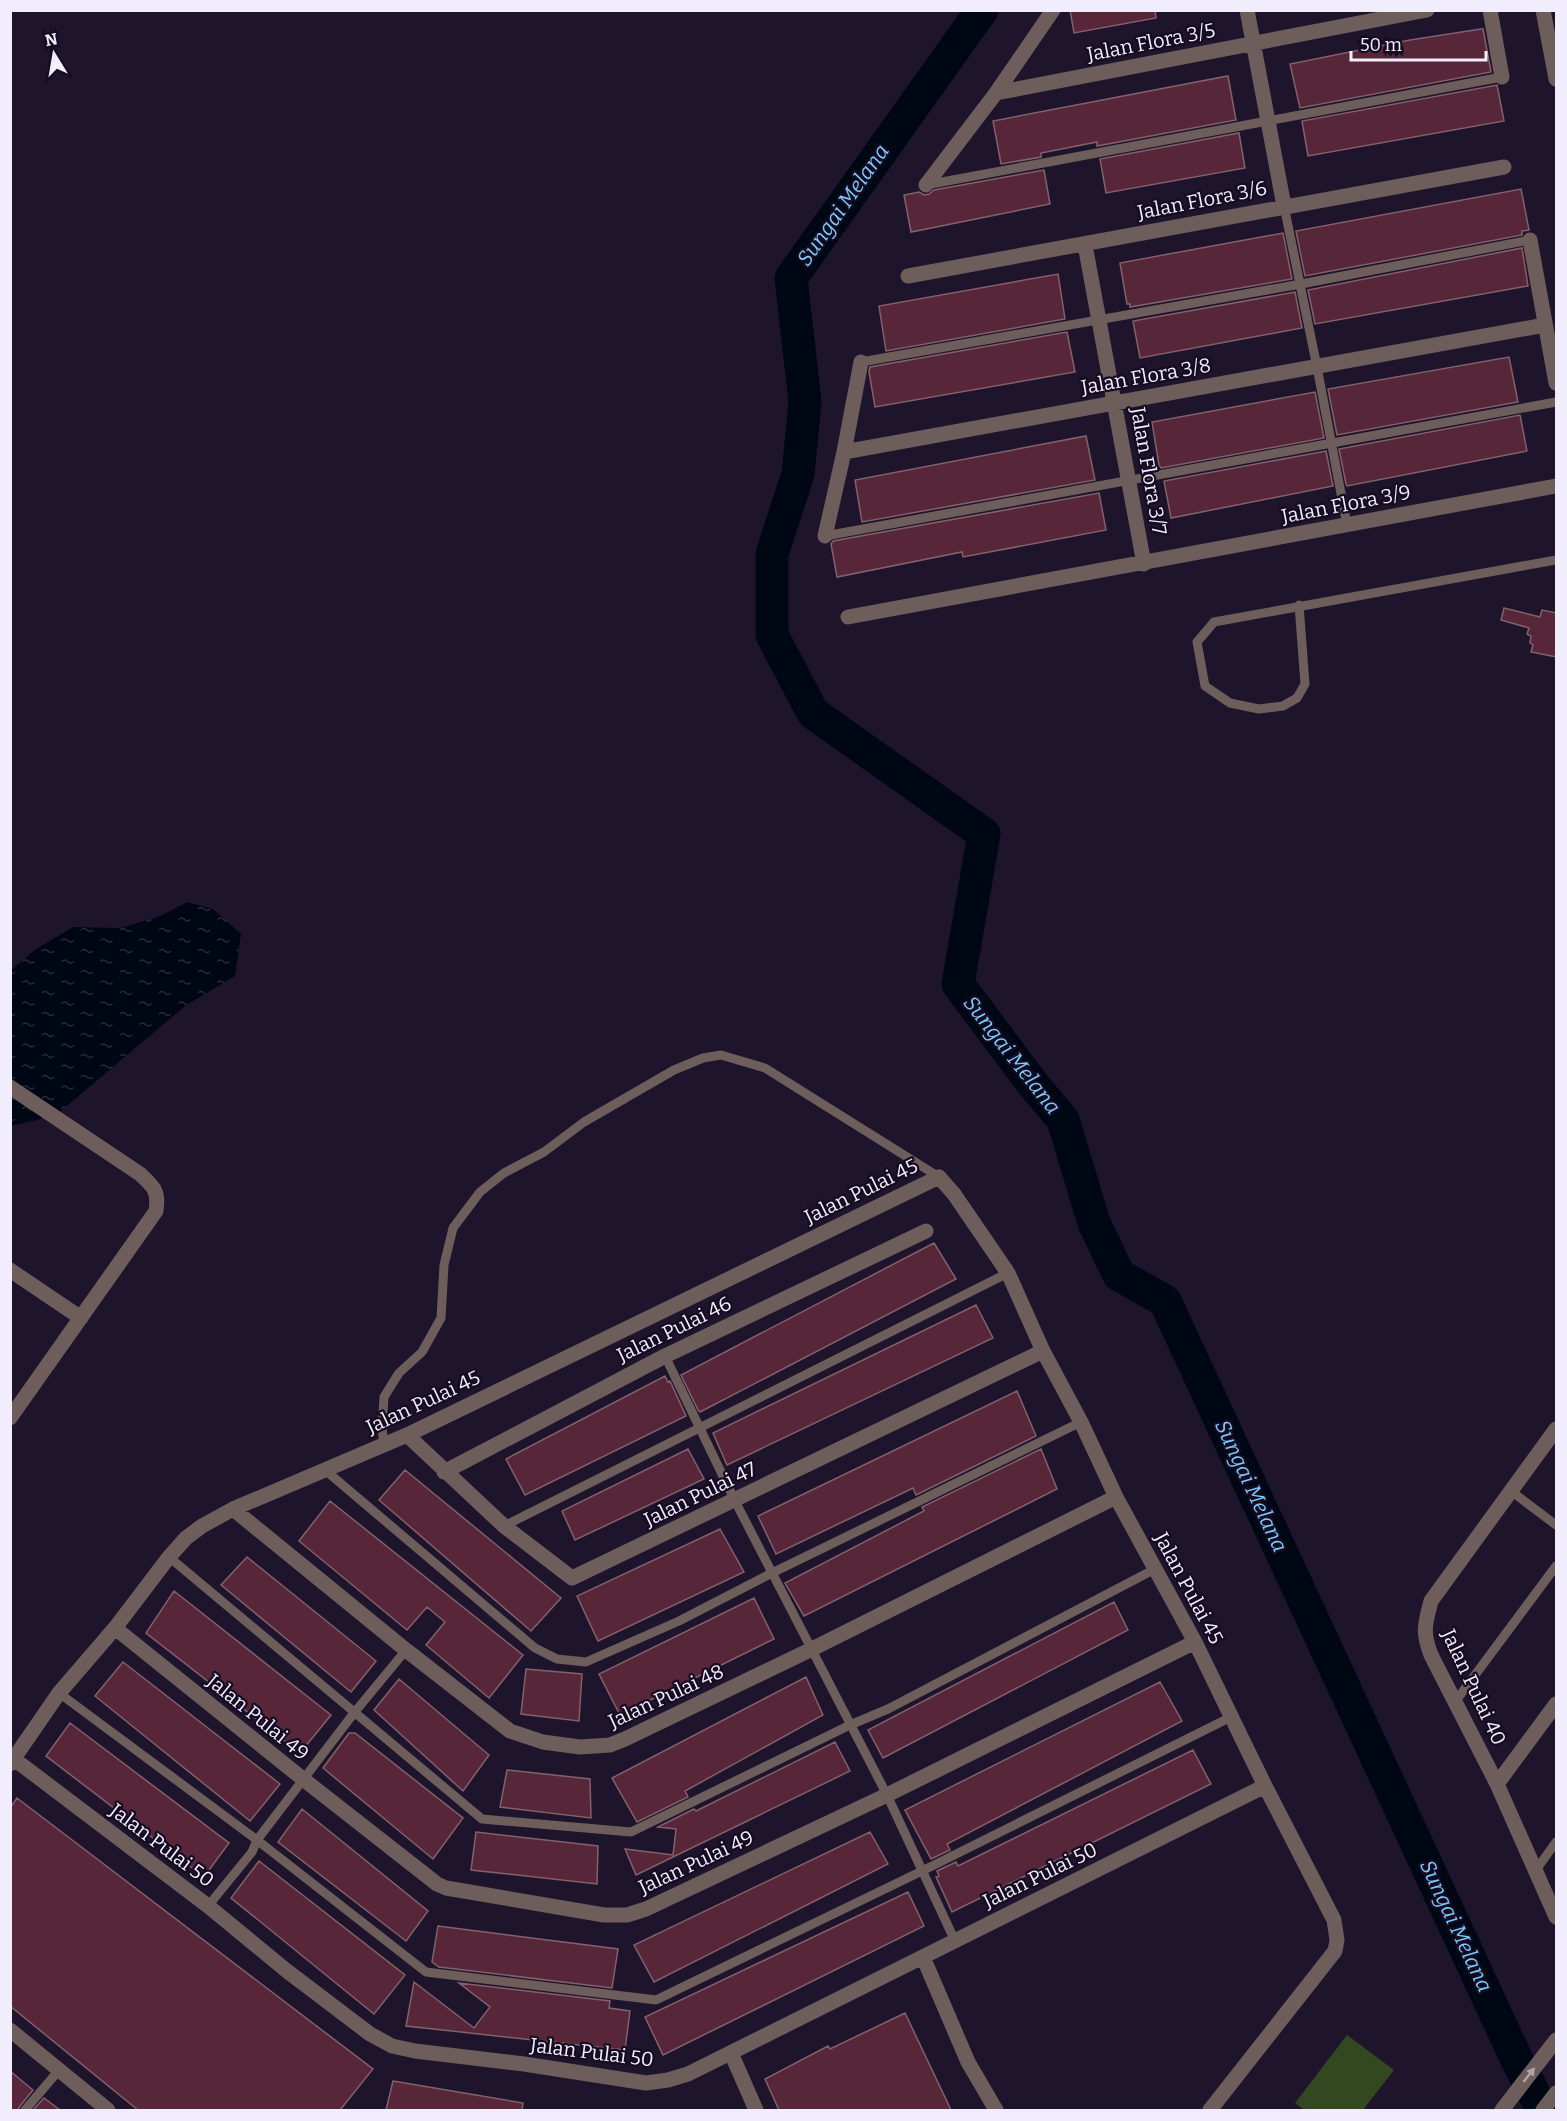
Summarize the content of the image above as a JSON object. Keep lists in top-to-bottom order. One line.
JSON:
{"streets":{"street":["Jalan Flora 3/5","Jalan Flora 3/6","Jalan Flora 3/8","Jalan Flora 3/7","Jalan Flora 3/9","Jalan Pulai 45","Jalan Pulai 46","Jalan Pulai 47","Jalan Pulai 40","Jalan Pulai 48","Jalan Pulai 49","Jalan Pulai 50"]},"crossings":[["Jalan Flora 3/6","Jalan Flora 3/7"],["Jalan Flora 3/8","Jalan Flora 3/7"],["Jalan Flora 3/7","Jalan Flora 3/9"],["Jalan Pulai 45","Jalan Pulai 47"],["Jalan Pulai 45","Jalan Pulai 48"],["Jalan Pulai 45","Jalan Pulai 49"],["Jalan Pulai 45","Jalan Pulai 50"],["Jalan Pulai 46","Jalan Pulai 47"]],"water":["Sungai Melana"],"scale_bar":"50 m","north":"top"}
